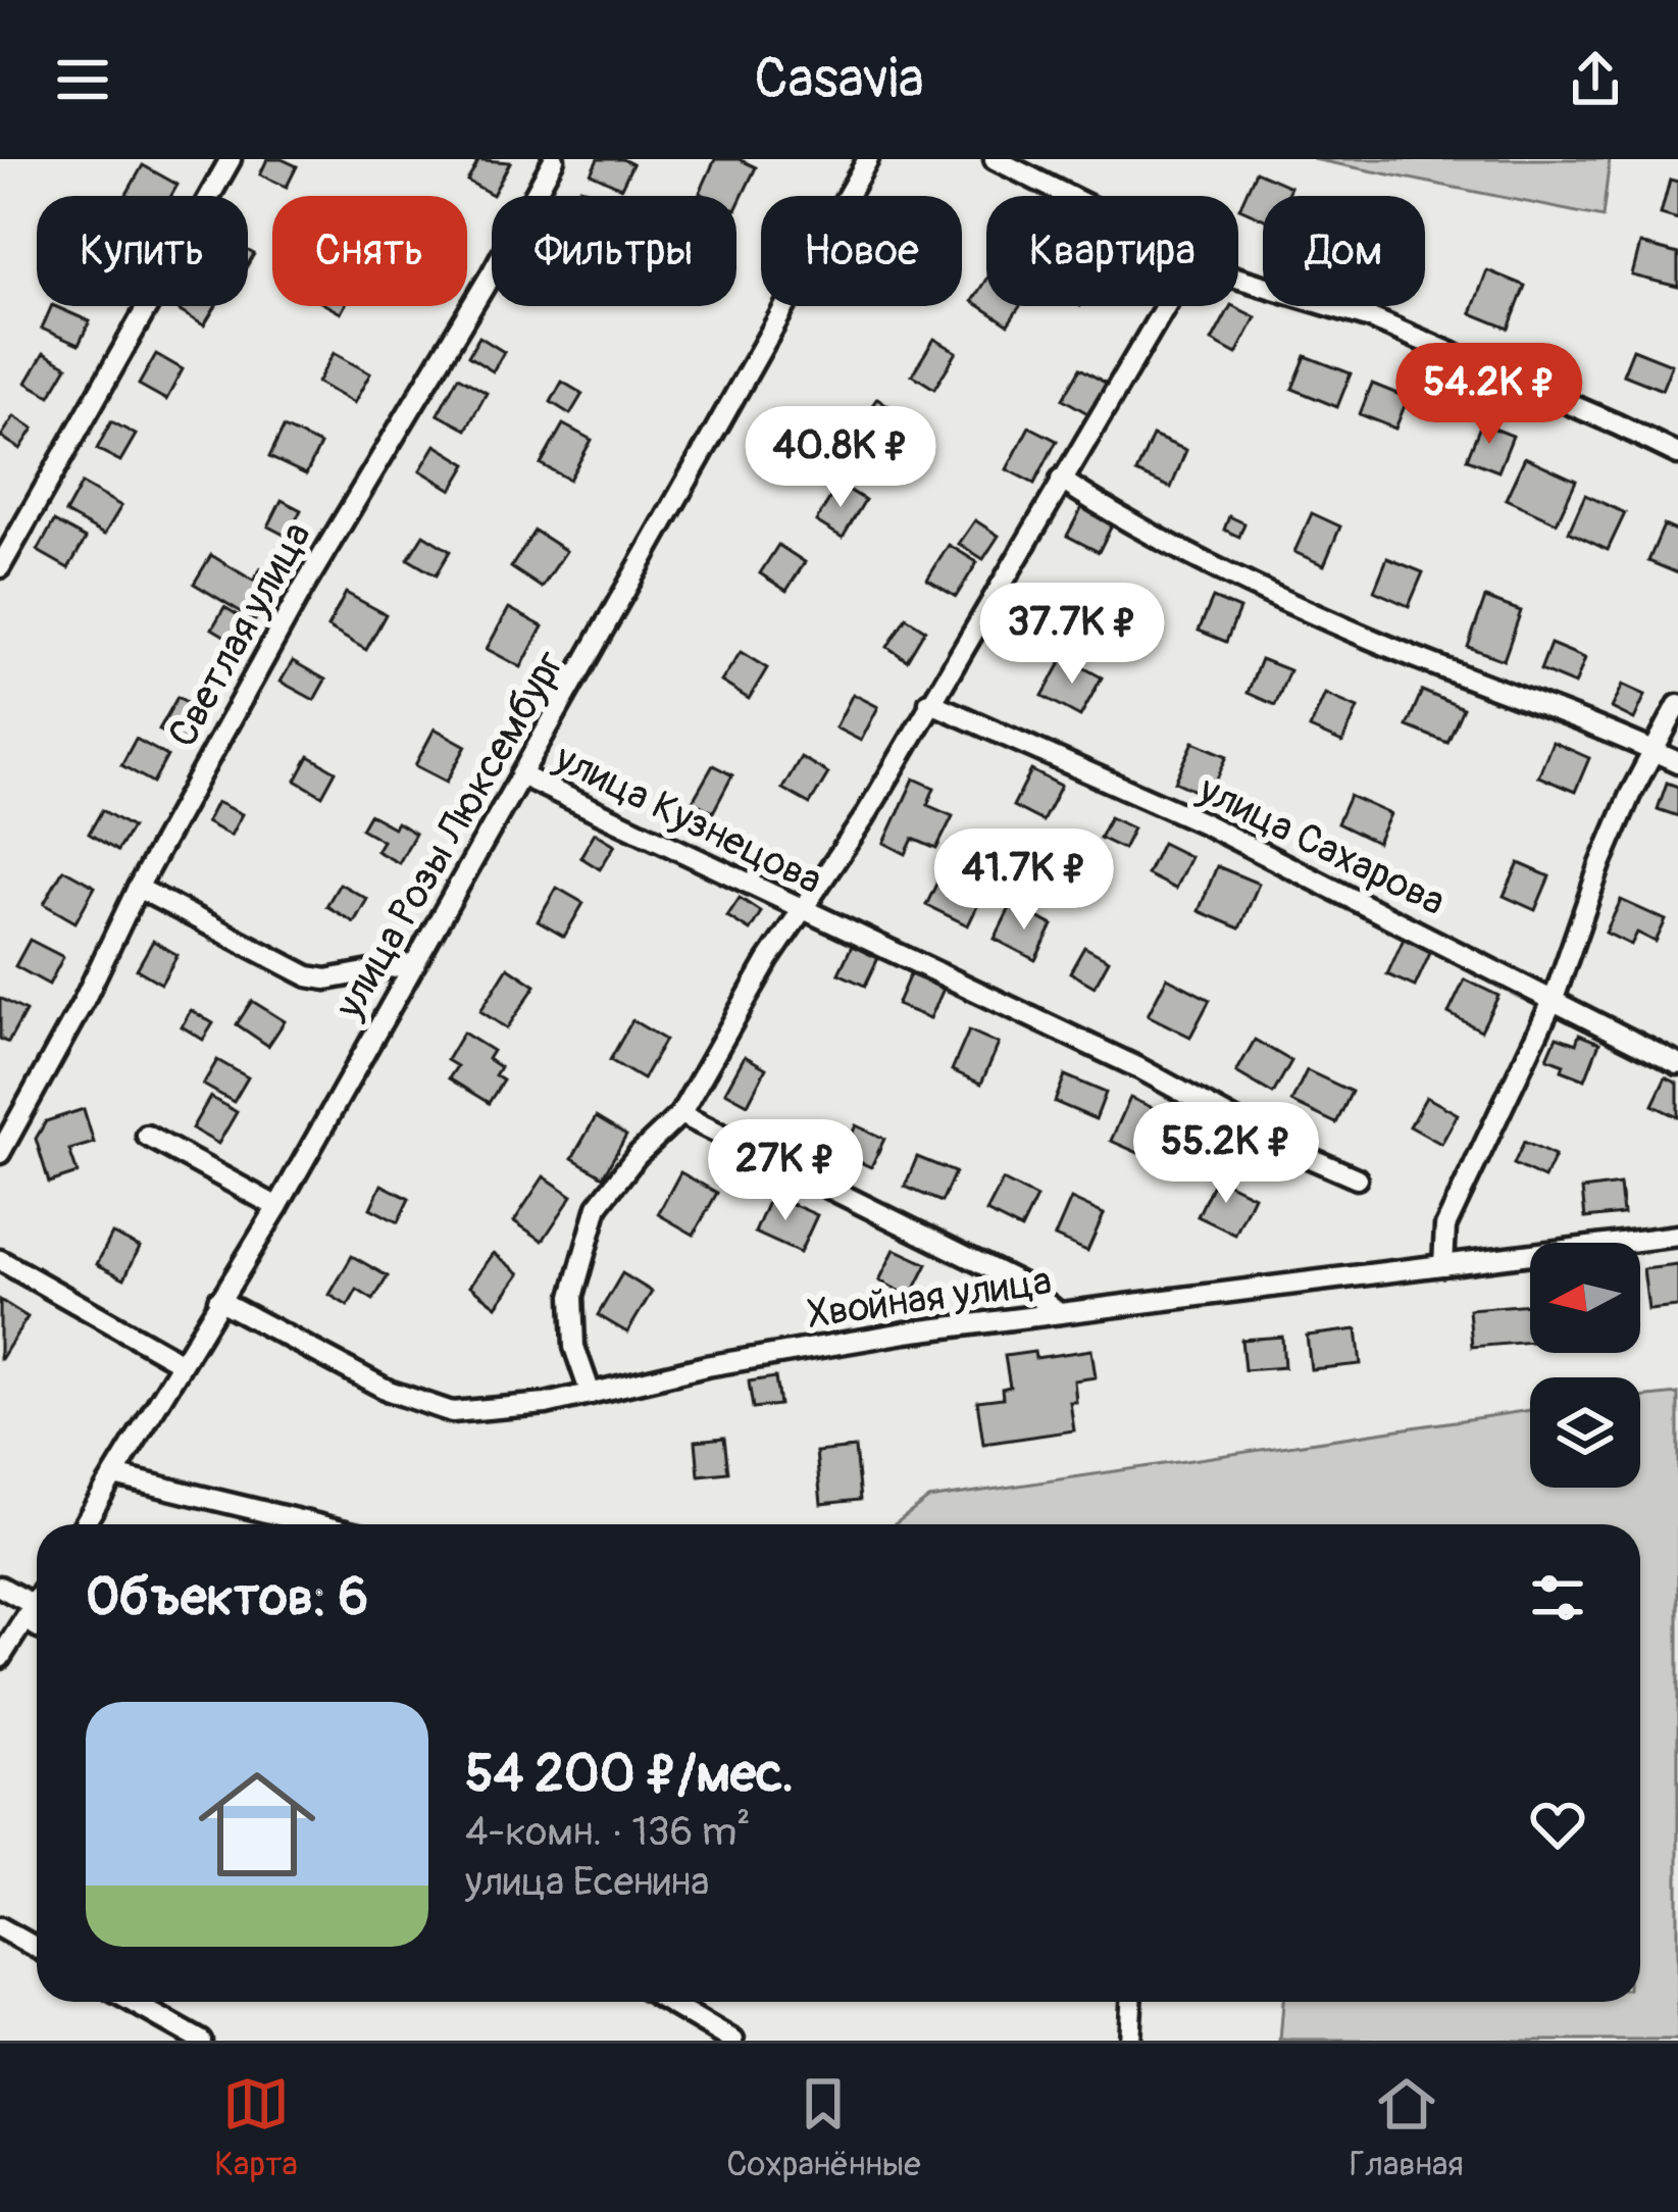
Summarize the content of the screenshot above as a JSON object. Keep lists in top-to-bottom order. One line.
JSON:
{"streets":{"street":["Светлая улица","улица Кузнецова","улица Розы Люксембург","улица Сахарова","Хвойная улица"]},"crossings":[["улица Кузнецова","улица Розы Люксембург"],["улица Розы Люксембург","Хвойная улица"]],"north":"left","page":{"header":"Casavia","chip":["Купить","Снять","Фильтры","Новое","Квартира","Дом"],"price":["54.2K ₽","40.8K ₽","37.7K ₽","41.7K ₽","55.2K ₽","27K ₽"],"heading":"Объектов: 6","list":[{"name":"54 200 ₽/мес.","note":"4-комн. · 136 m² · улица Есенина"}],"tabs":["Карта","Сохранённые","Главная"]}}
